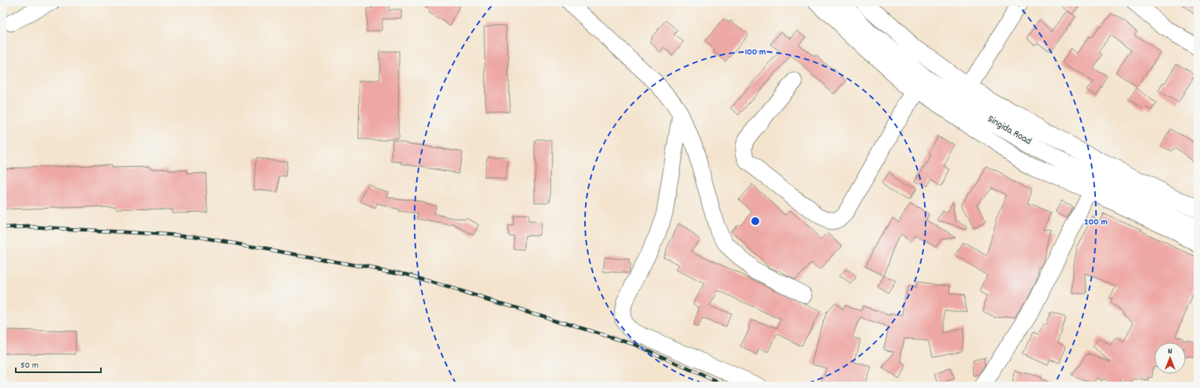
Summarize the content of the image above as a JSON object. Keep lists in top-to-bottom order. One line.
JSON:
{"streets":{"highway":["Singida Road"]},"scale_bar":"50 m","north":"top","rings":["100 m","200 m"]}
